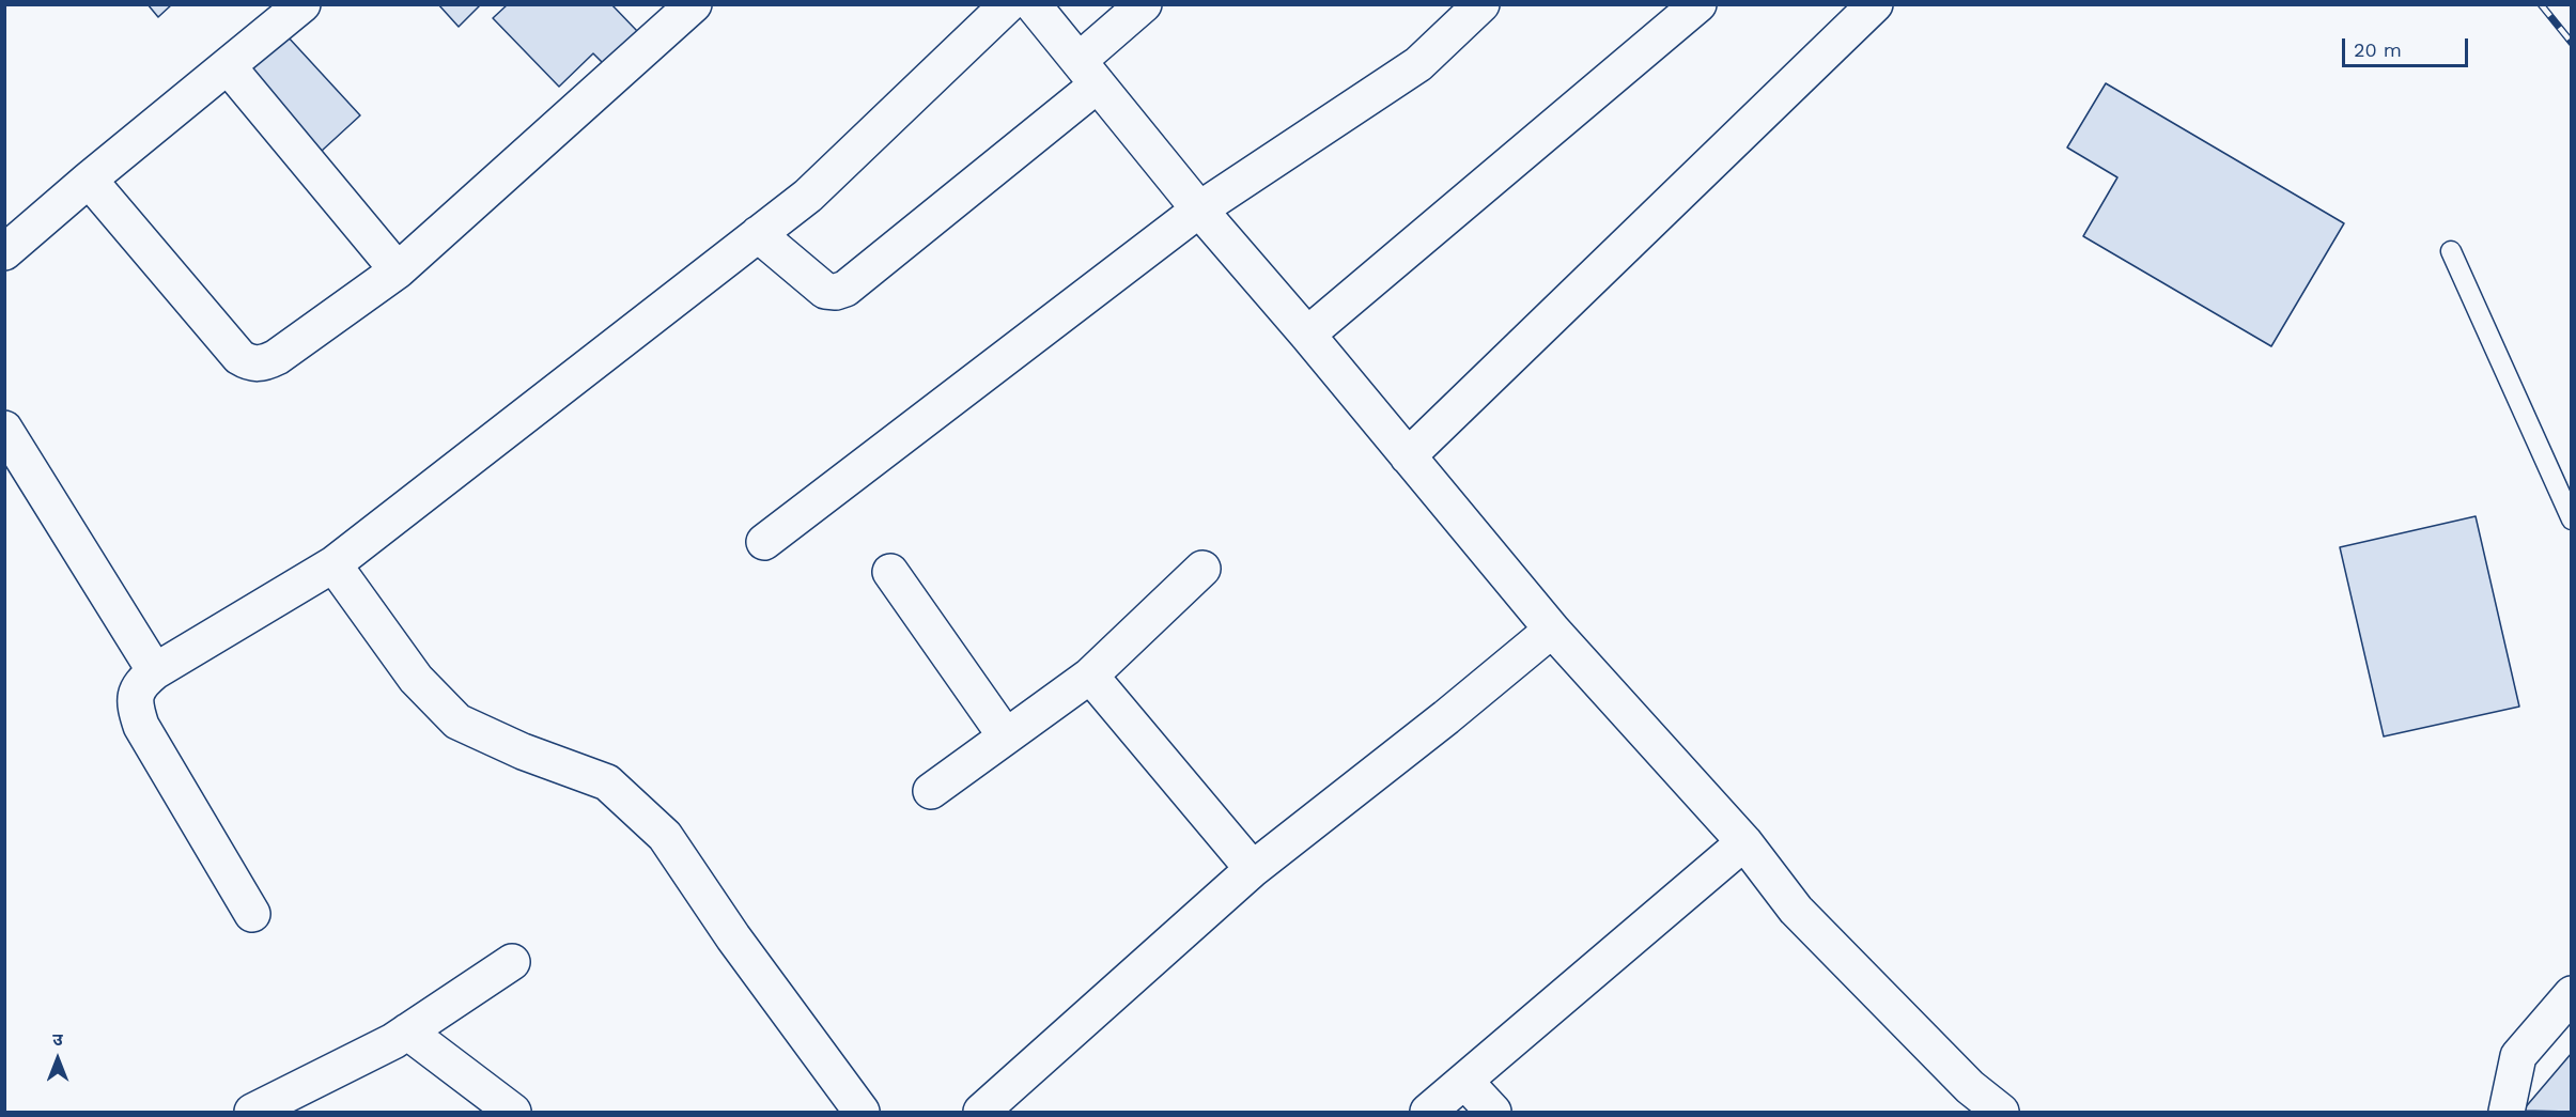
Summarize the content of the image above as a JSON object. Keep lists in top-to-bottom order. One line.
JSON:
{"scale_bar":"20 m","north":"top"}
